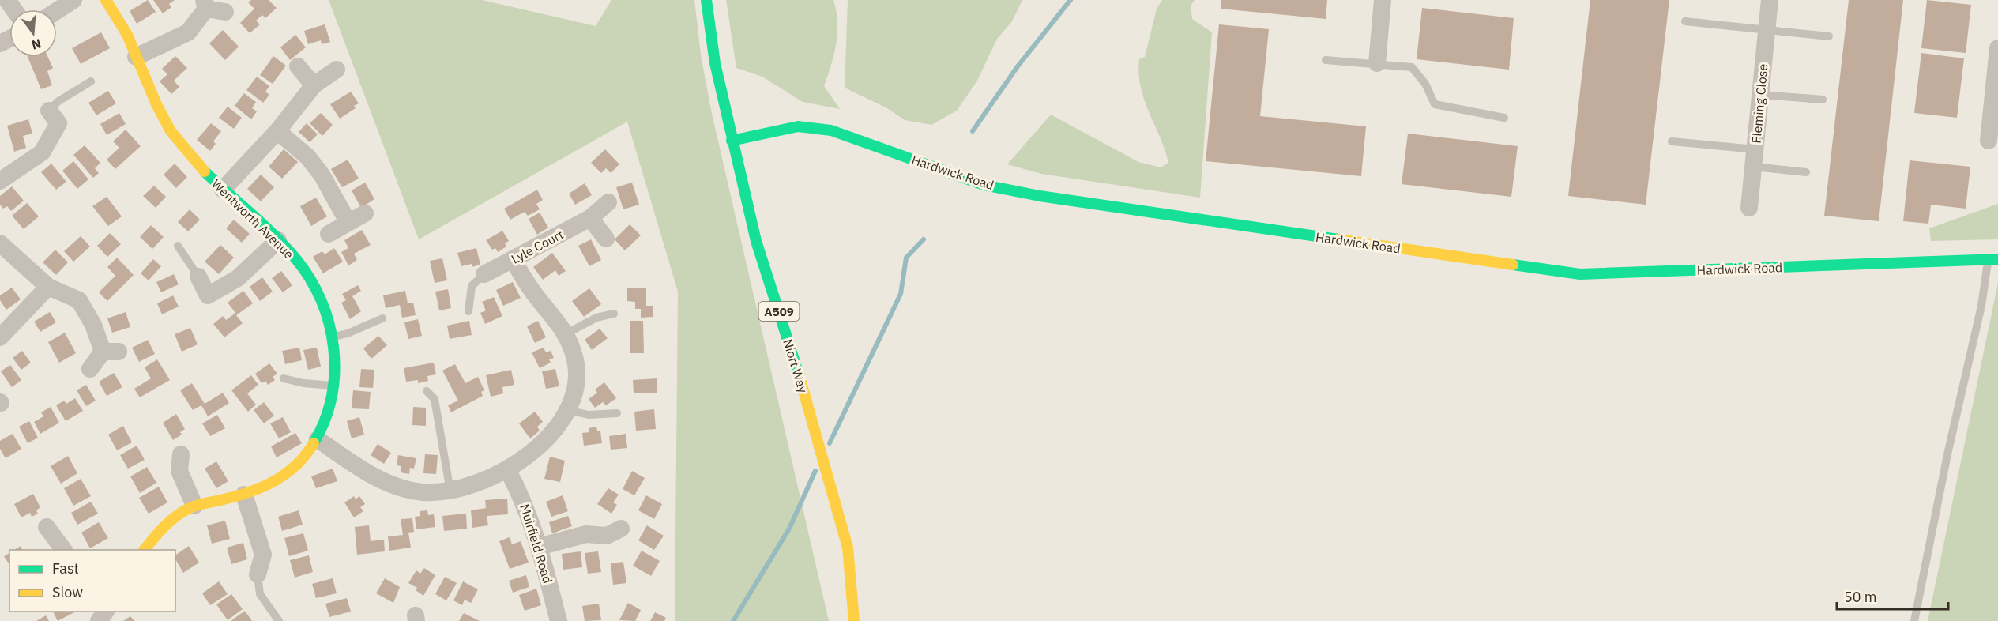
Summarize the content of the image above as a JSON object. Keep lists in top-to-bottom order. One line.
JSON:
{"streets":{"main road":["Hardwick Road","Wentworth Avenue","A509","Niort Way"],"street":["Fleming Close","Lyle Court","Muirfield Road"]},"crossings":[["Hardwick Road","Niort Way"]],"legend":["Fast","Slow"],"scale_bar":"50 m","north":"bottom"}
